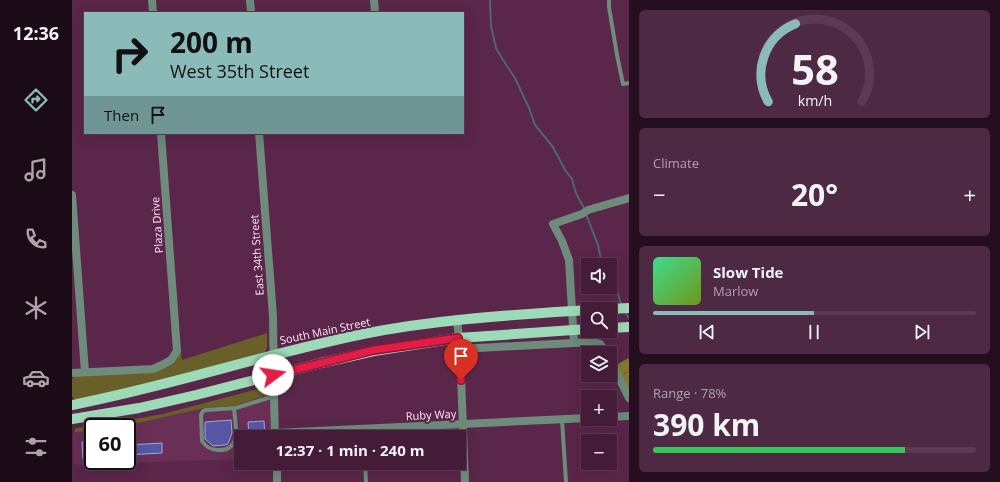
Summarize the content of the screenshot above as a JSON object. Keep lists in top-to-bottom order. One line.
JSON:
{"streets":{"main road":["South Main Street"],"street":["Plaza Drive","East 34th Street","Ruby Way"]},"crossings":[["East 34th Street","South Main Street"]],"page":{"tabs":"12:36","turn":["200 m","West 35th Street"],"then":"Then","tile":["Climate",["Range · 78%","390 km"]],"heat":["−","20°","+"],"song":["Slow Tide","Marlow"],"map_buttons":["+","−"],"limit":"60","trip":"12:37 · 1 min · 240 m","gauge":["58","km/h"]}}
